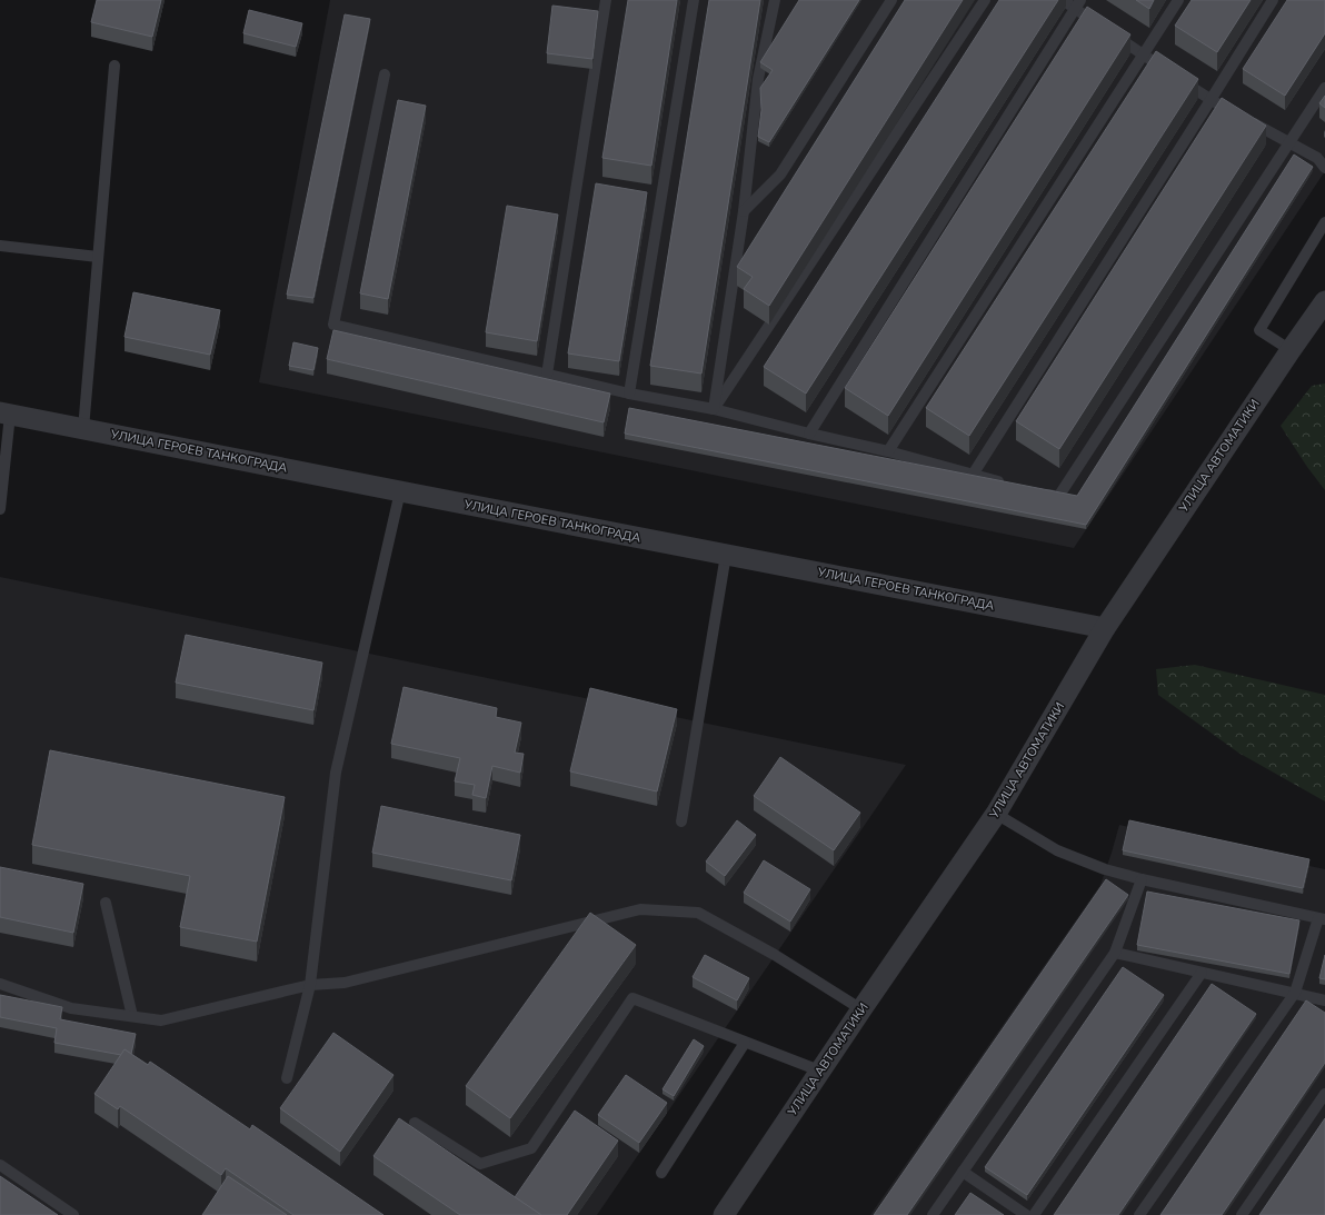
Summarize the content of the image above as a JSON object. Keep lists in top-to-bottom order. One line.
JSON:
{"streets":{"street":["УЛИЦА ГЕРОЕВ ТАНКОГРАДА","УЛИЦА АВТОМАТИКИ"]},"crossings":[["УЛИЦА ГЕРОЕВ ТАНКОГРАДА","УЛИЦА АВТОМАТИКИ"]]}
